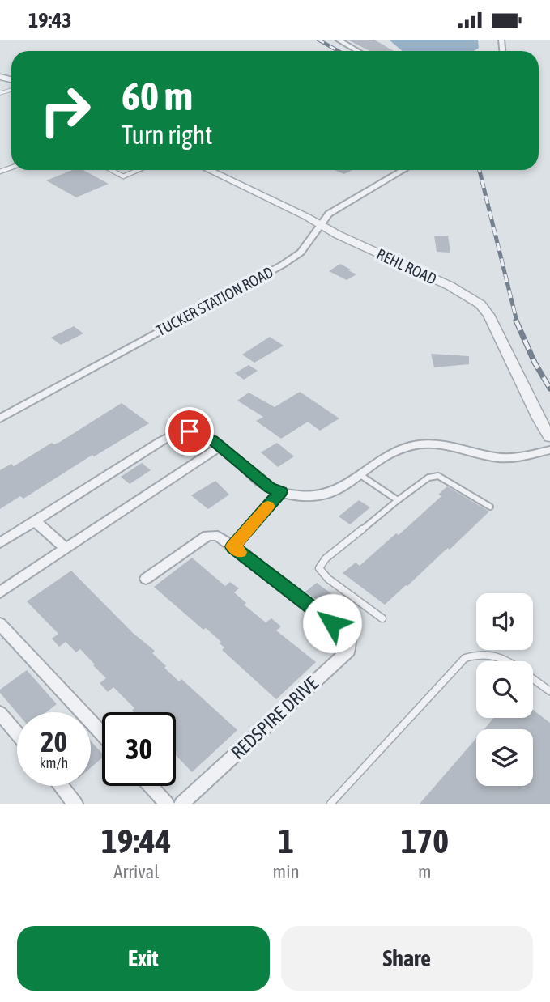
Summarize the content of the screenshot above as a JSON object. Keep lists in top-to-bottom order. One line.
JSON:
{"streets":{"street":["REHL ROAD","TUCKER STATION ROAD","REDSPIRE DRIVE"]},"crossings":[["REHL ROAD","TUCKER STATION ROAD"]],"page":{"status":"19:43","turn":["60 m","Turn right"],"speed":"20 km/h","limit":"30","eta":["19:44","Arrival","1","min","170","m"],"buttons":["Exit","Share"]}}
